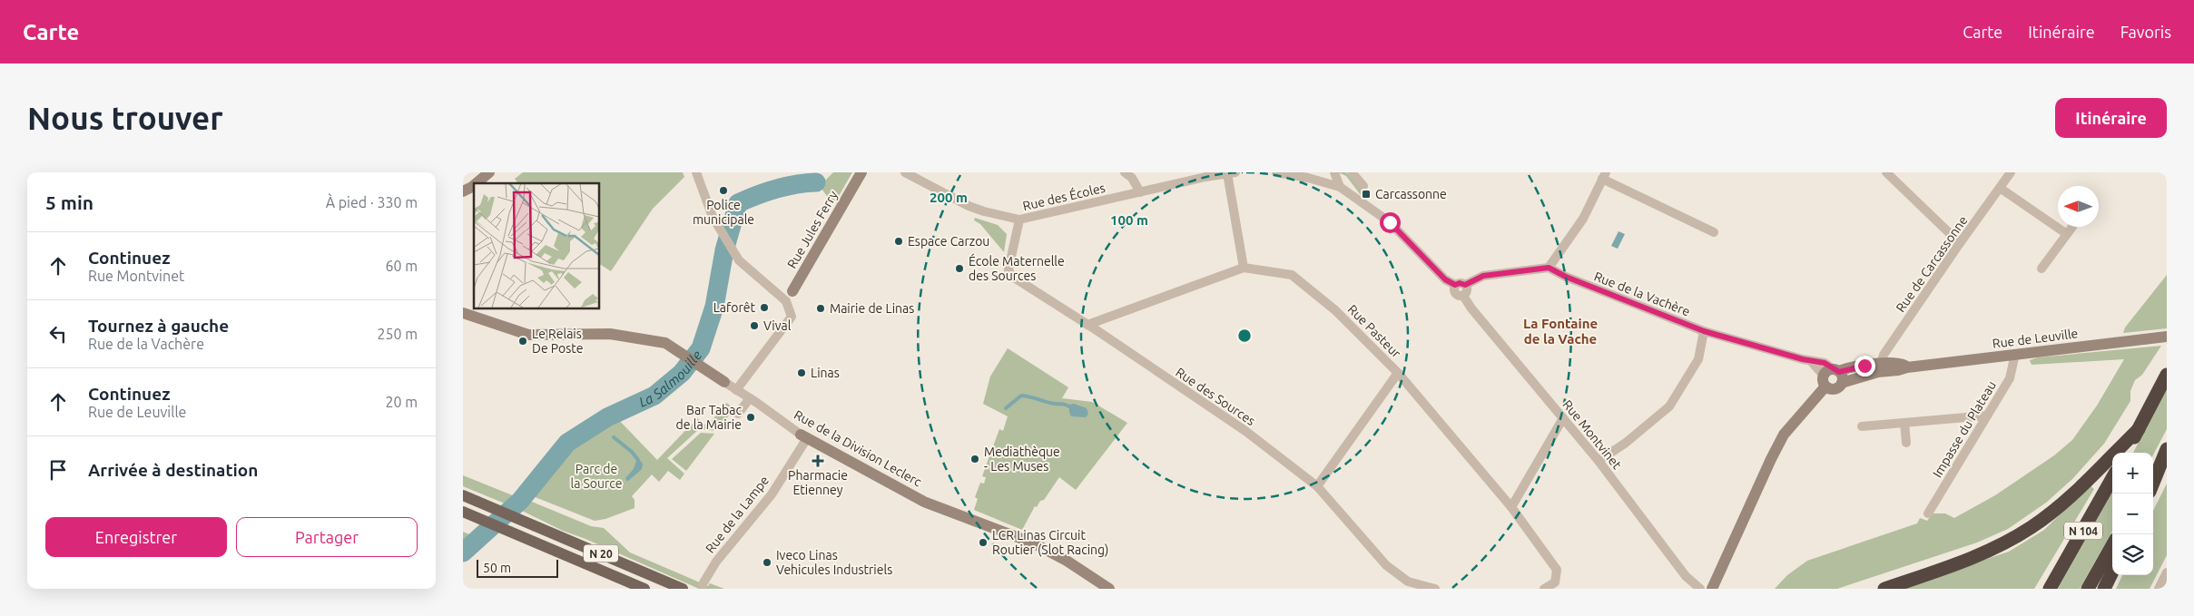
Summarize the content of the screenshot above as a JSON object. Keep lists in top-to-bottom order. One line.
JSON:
{"streets":{"highway":["N 104"],"main road":["N 20"],"street":["Rue des Écoles","Rue Jules Ferry","Rue de Carcassonne","Rue de la Vachère","Rue Pasteur","Rue de Leuville","Rue des Sources","Impasse du Plateau","Rue Montvinet","Rue de la Division Leclerc","Rue de la Lampe"]},"crossings":[["Rue des Écoles","Rue des Sources"],["Rue de Carcassonne","Rue de Leuville"],["Rue de la Vachère","Rue de Leuville"],["Rue Pasteur","Rue des Sources"],["Rue de Leuville","Impasse du Plateau"],["Rue de la Division Leclerc","Rue de la Lampe"]],"districts":["La Fontaine de la Vache"],"water":["La Salmouille"],"parks":["Parc de la Source"],"places":{"other":["Police municipale","Espace Carzou","École Maternelle des Sources","Laforêt","Mairie de Linas","Vival","Le Relais De Poste","Linas","Bar Tabac de la Mairie","Mediathèque - Les Muses","LCR Linas Circuit Routier (Slot Racing)","Iveco Linas Vehicules Industriels"],"transit":["Carcassonne"],"health":["Pharmacie Etienney"]},"scale_bar":"50 m","north":"left","page":{"header":"Carte","nav":["Carte","Itinéraire","Favoris"],"buttons":["Itinéraire",["Enregistrer","Partager"]],"title":"Nous trouver","heading":["5 min","À pied · 330 m"],"list":[["Continuez","Rue Montvinet","60 m"],["Tournez à gauche","Rue de la Vachère","250 m"],["Continuez","Rue de Leuville","20 m"],"Arrivée à destination"],"map_buttons":["+","−"],"scale":"50 m"},"rings":["200 m","100 m"]}
